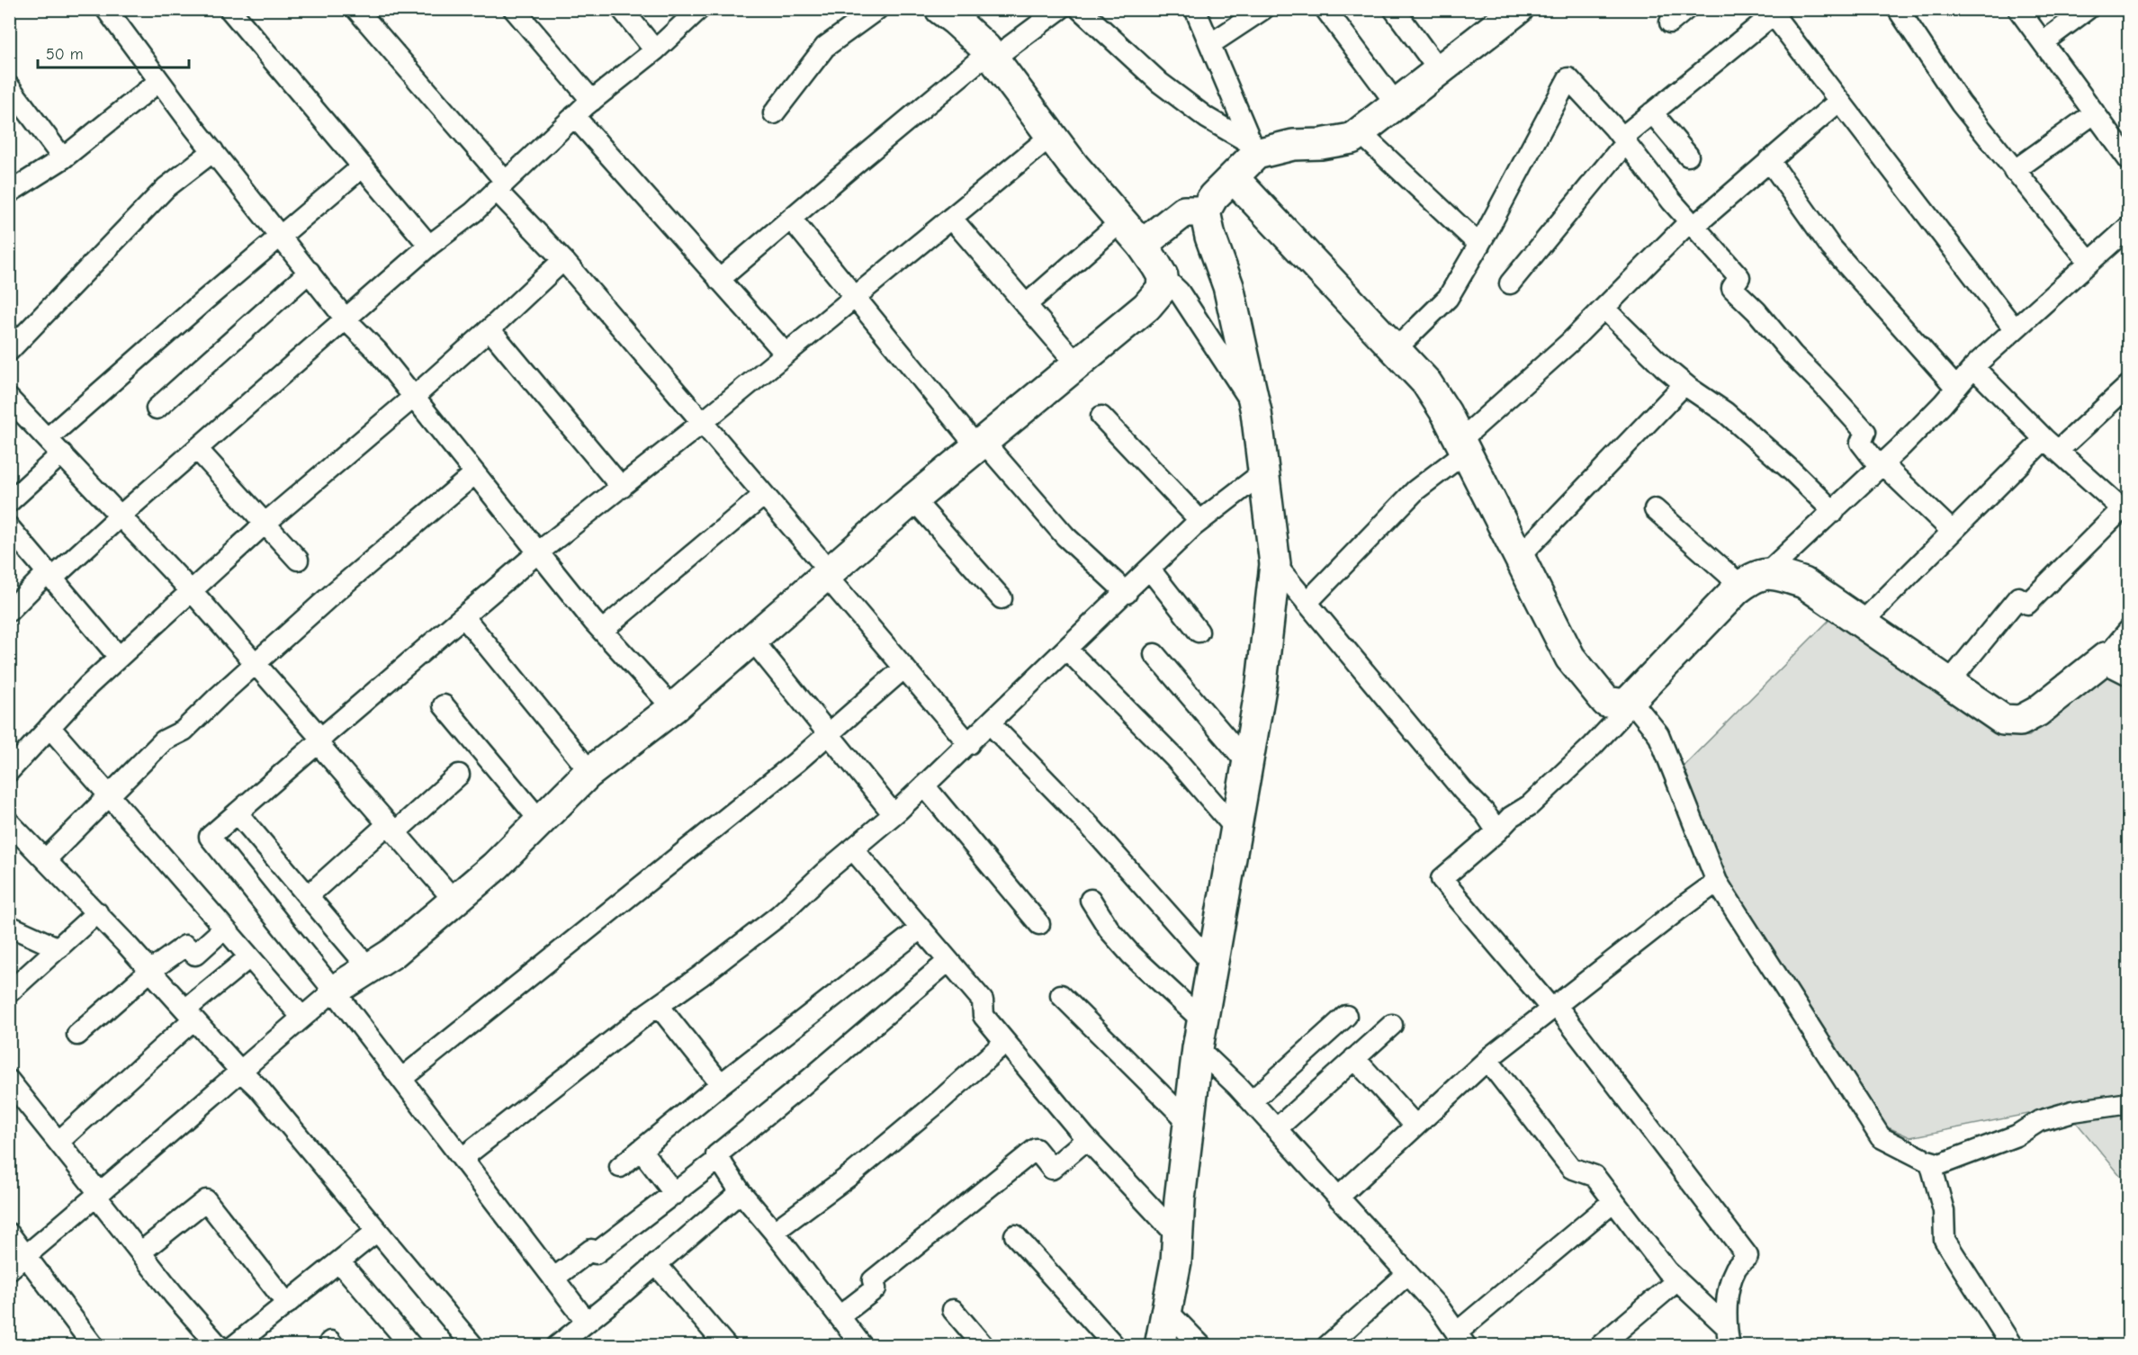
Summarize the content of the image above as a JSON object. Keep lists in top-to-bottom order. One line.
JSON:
{"scale_bar":"50 m"}
